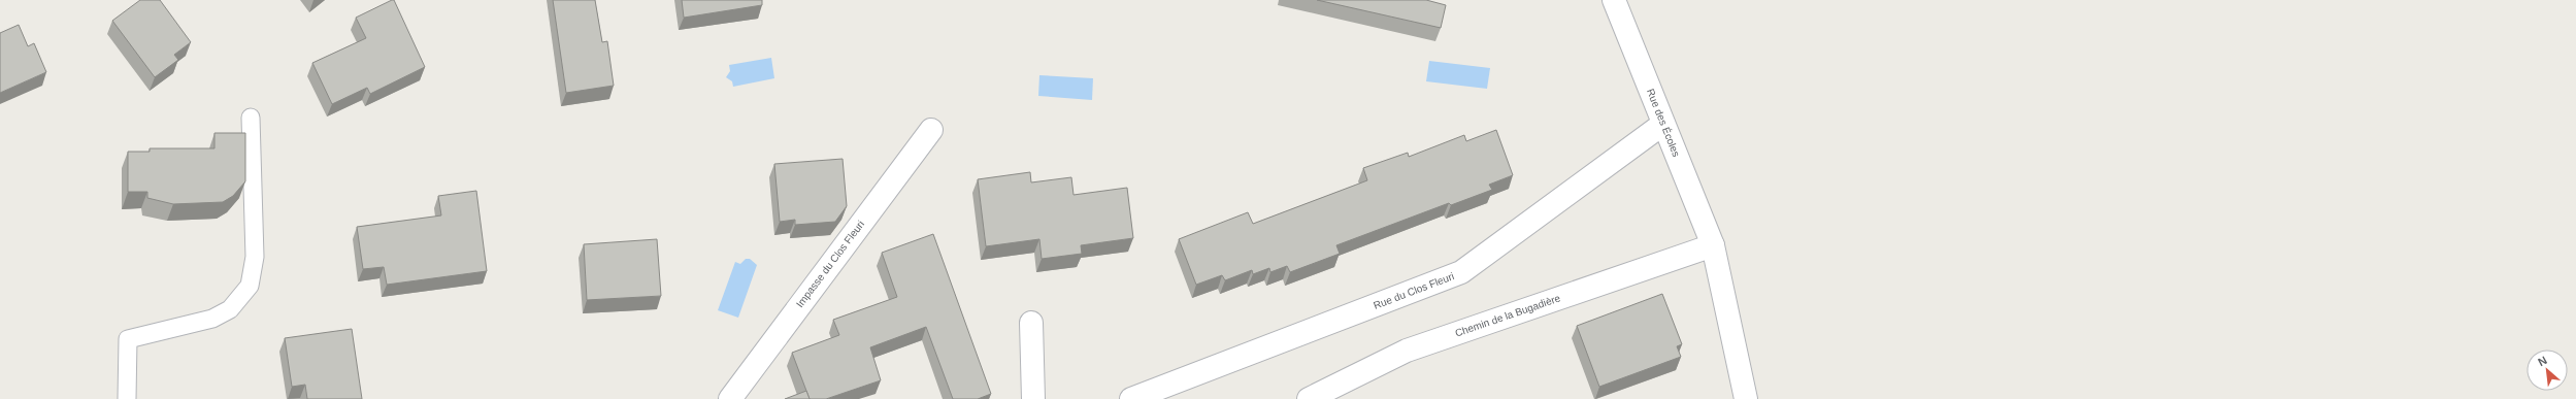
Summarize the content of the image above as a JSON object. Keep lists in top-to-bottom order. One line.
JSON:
{"streets":{"street":["Rue des Écoles","Impasse du Clos Fleuri","Rue du Clos Fleuri","Chemin de la Bugadière"]},"crossings":[["Rue des Écoles","Rue du Clos Fleuri"],["Rue des Écoles","Chemin de la Bugadière"]],"north":"top left"}
